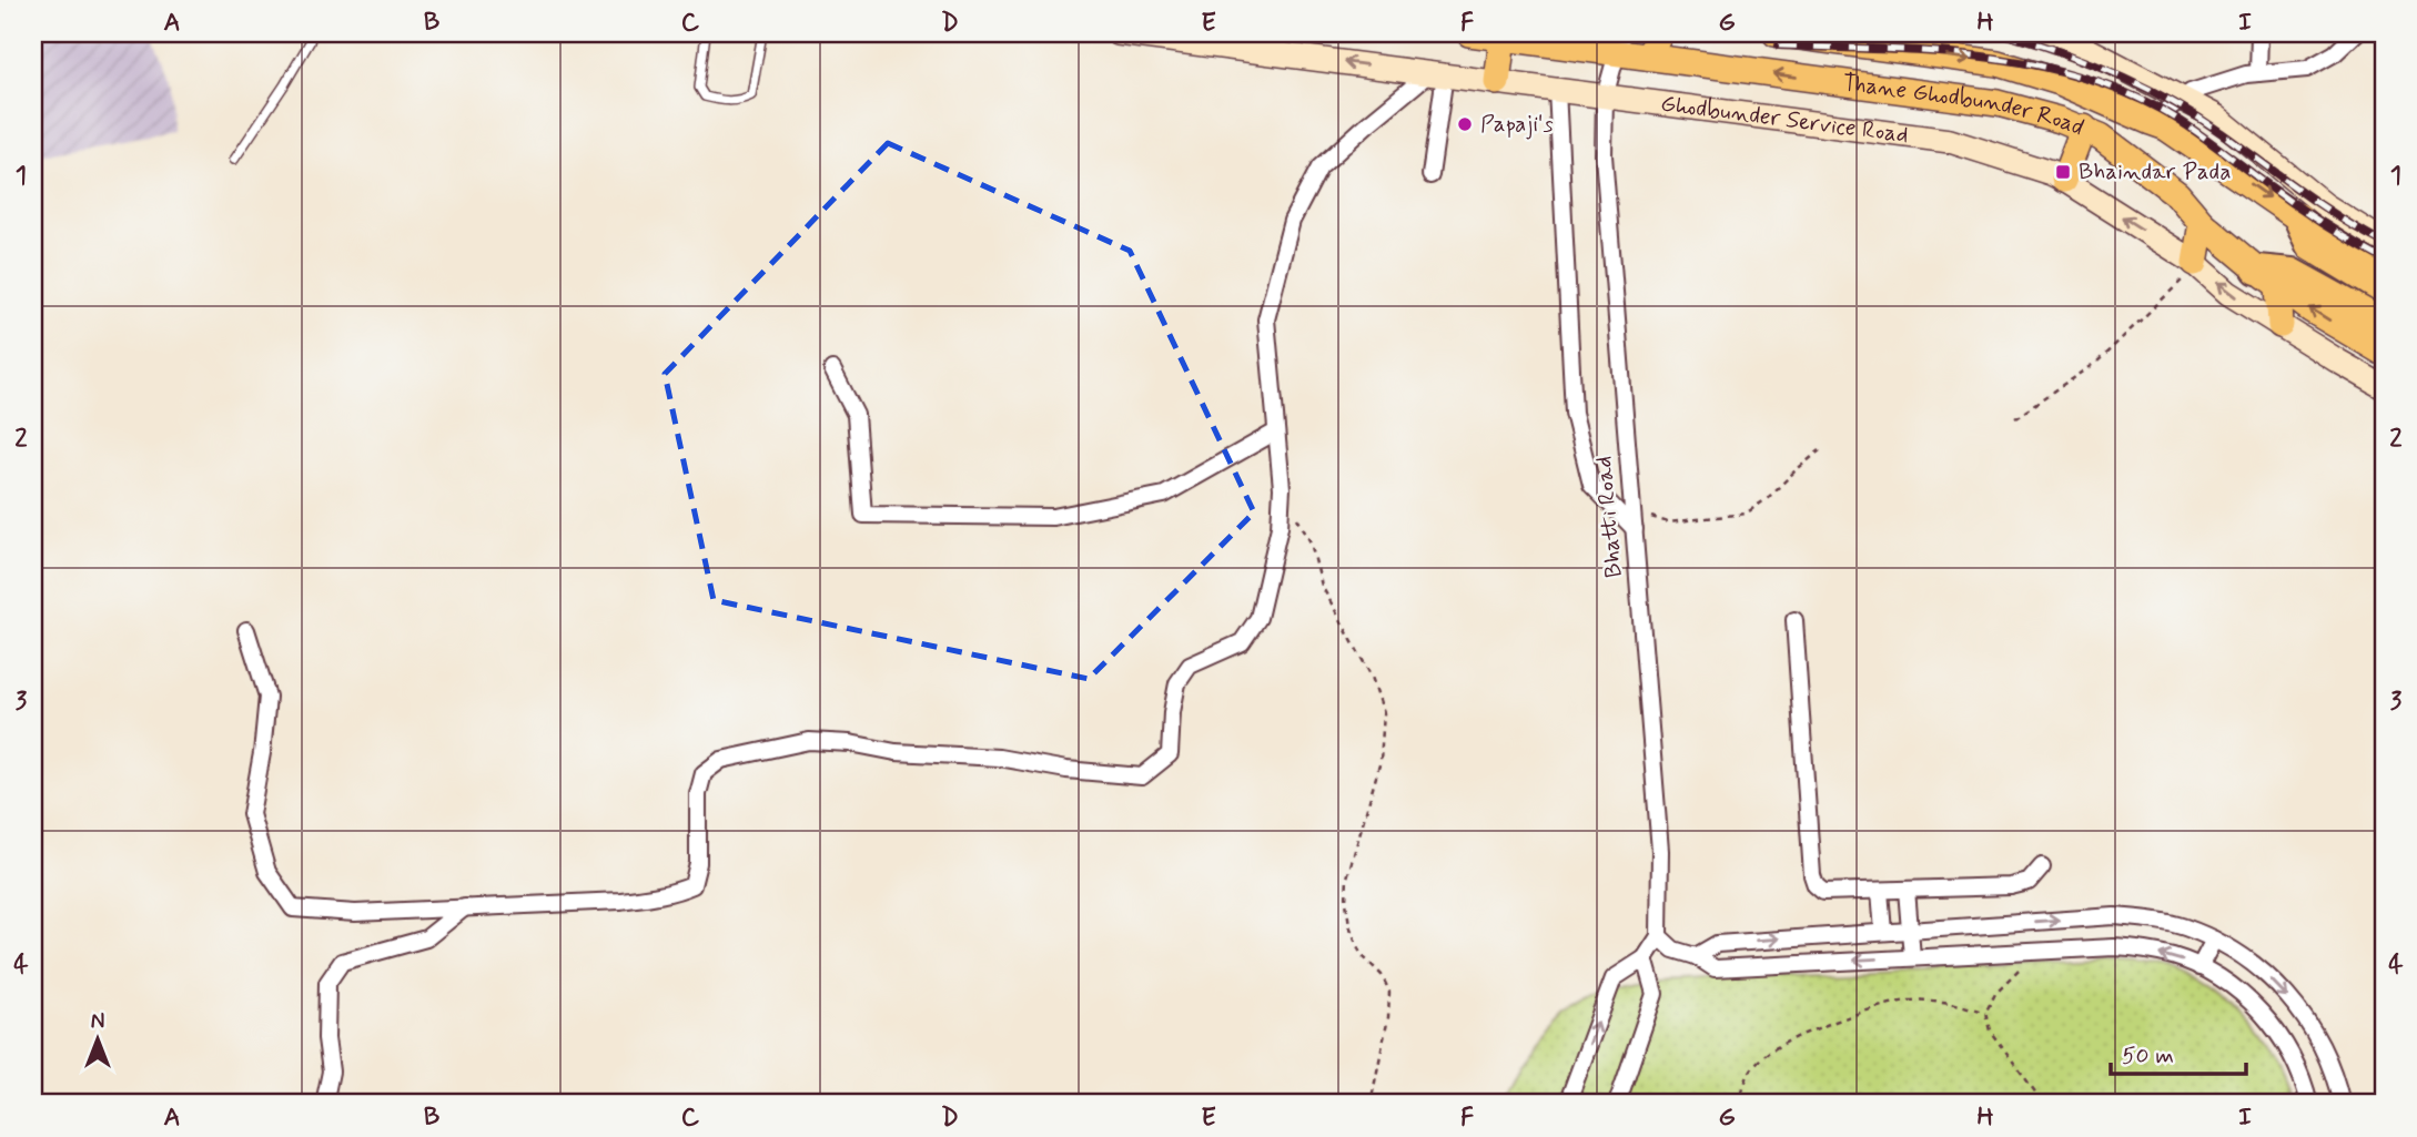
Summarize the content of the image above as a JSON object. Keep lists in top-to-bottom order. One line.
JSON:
{"streets":{"main road":["Thane Ghodbunder Road"],"street":["Ghodbunder Service Road","Bhatti Road"]},"crossings":[["Thane Ghodbunder Road","Bhatti Road"],["Ghodbunder Service Road","Bhatti Road"]],"places":{"other":["Papaji's"],"transit":["Bhaindar Pada"]},"scale_bar":"50 m","north":"top","grid":{"columns":["A","B","C","D","E","F","G","H","I"],"rows":["1","2","3","4"]}}
